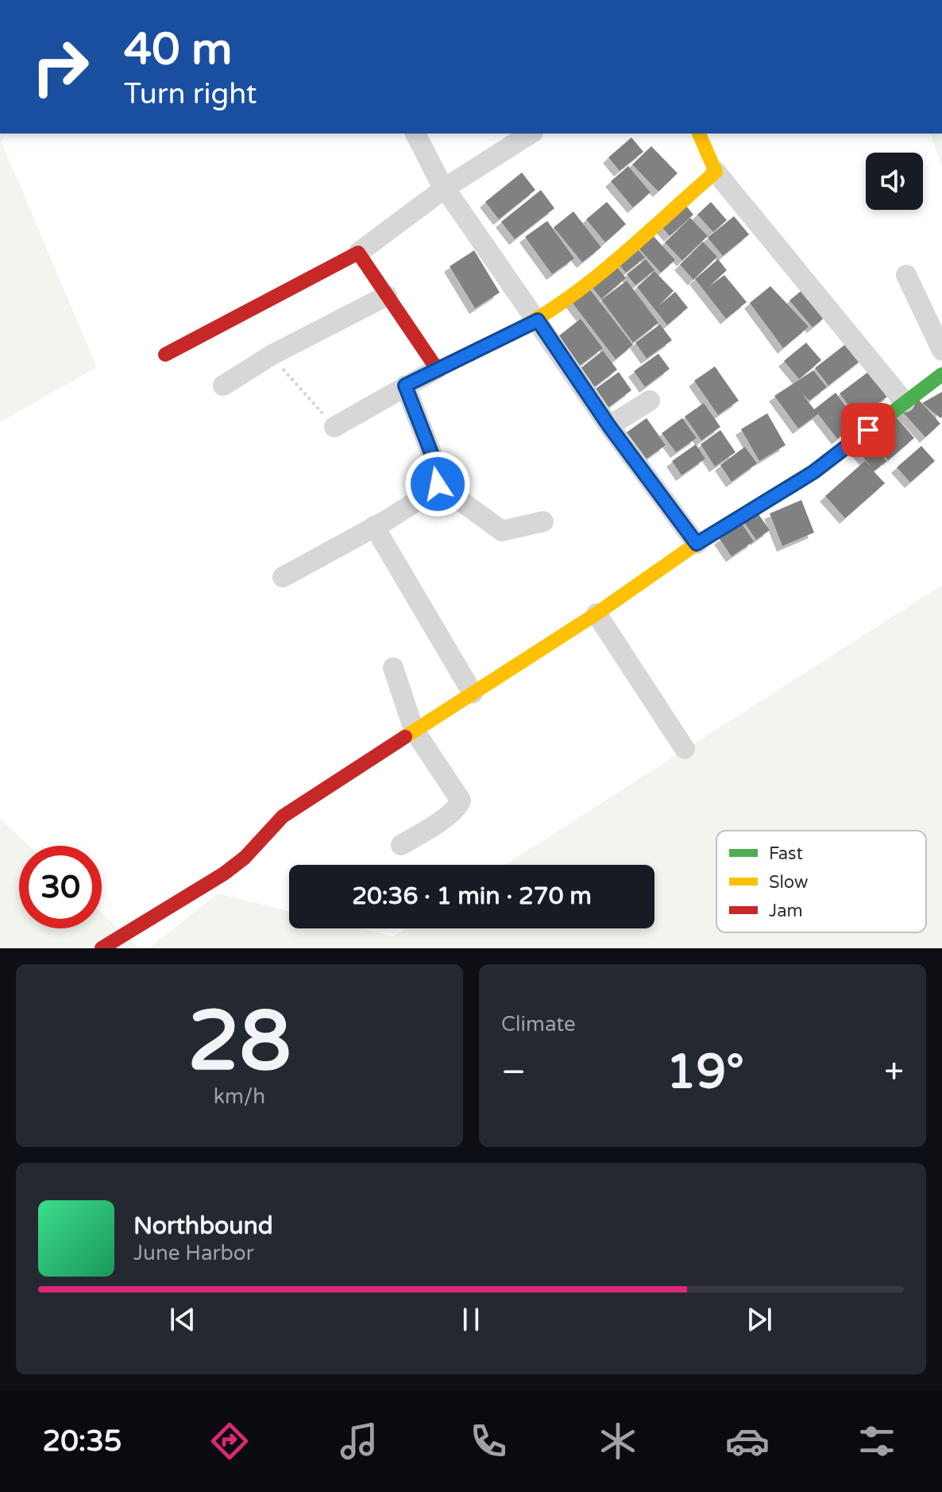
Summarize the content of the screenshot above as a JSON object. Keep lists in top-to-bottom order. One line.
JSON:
{"legend":["Fast","Slow","Jam"],"page":{"turn":["40 m","Turn right"],"limit":"30","trip":"20:36 · 1 min · 270 m","tile":[["28","km/h"],"Climate"],"heat":["−","19°","+"],"song":["Northbound","June Harbor"],"tabs":"20:35"}}
